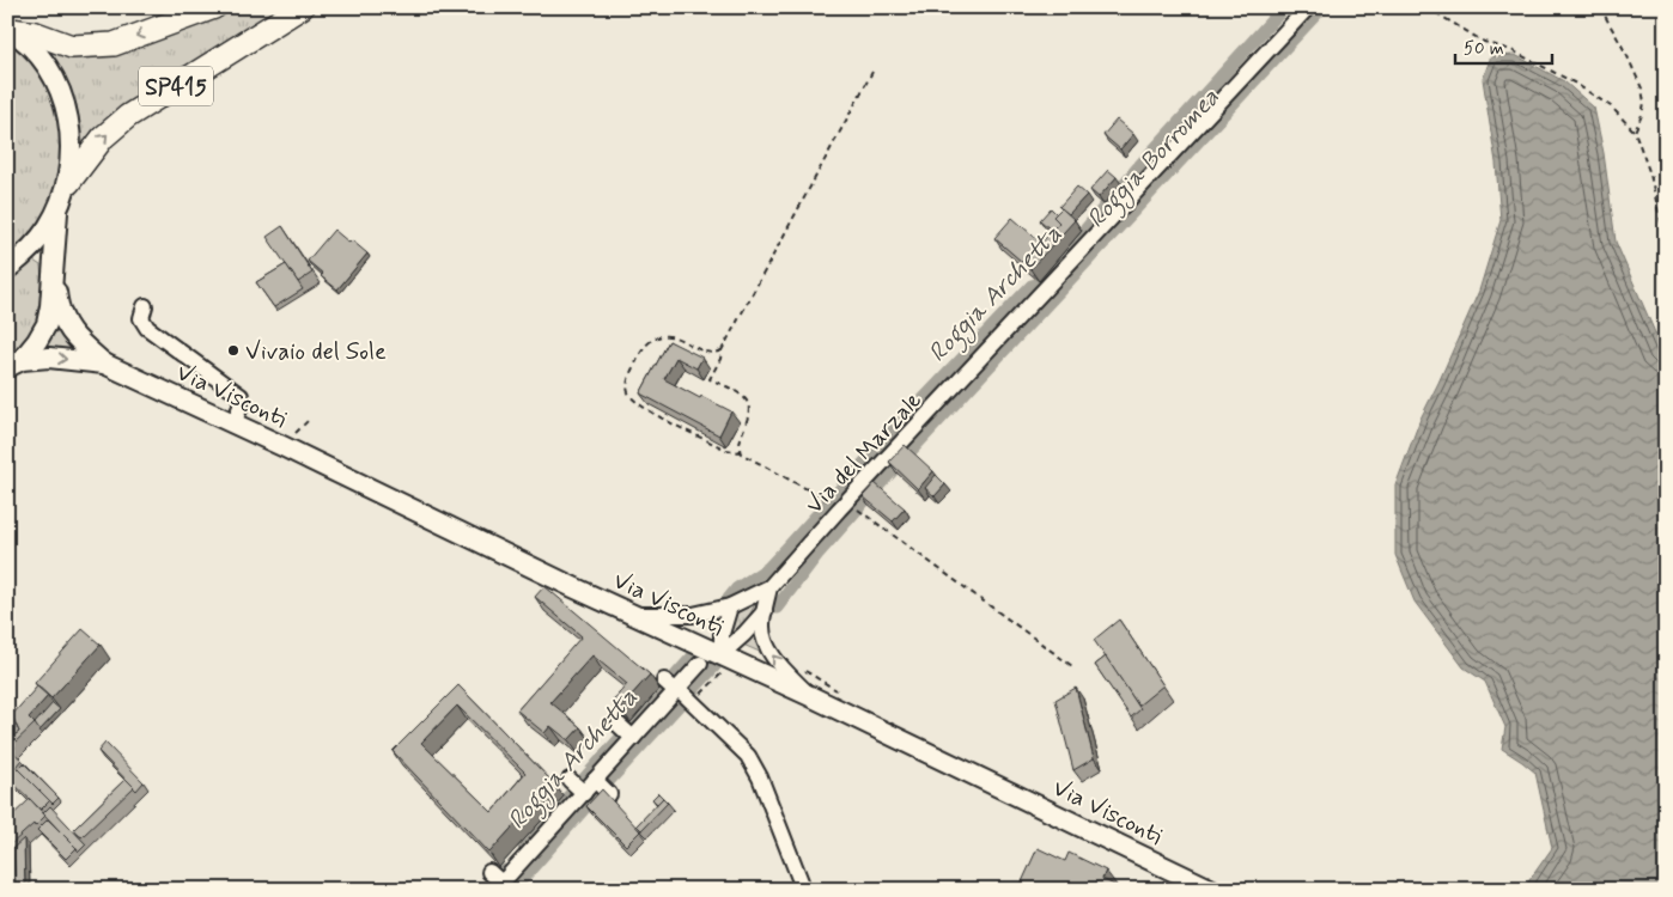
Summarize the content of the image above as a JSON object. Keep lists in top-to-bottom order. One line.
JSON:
{"streets":{"highway":["SP415"],"main road":["Via Visconti"],"street":["Via del Marzale"]},"crossings":[["Via Visconti","Via del Marzale"]],"water":["Roggia Borromea","Roggia Archetta"],"places":["Vivaio del Sole"],"scale_bar":"50 m"}
